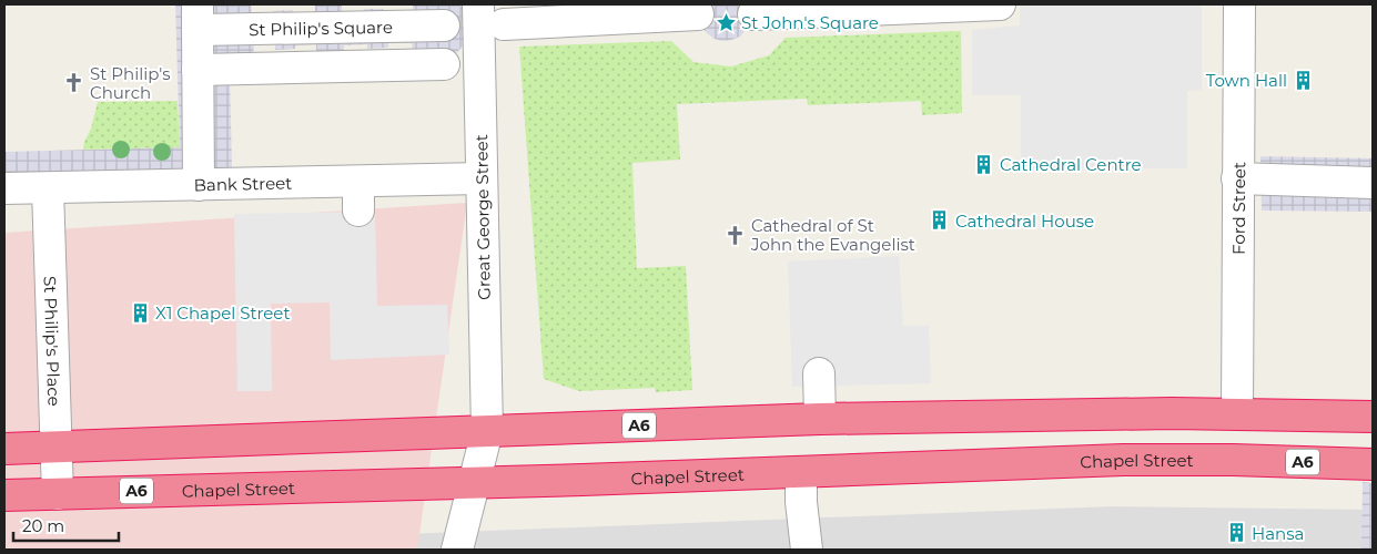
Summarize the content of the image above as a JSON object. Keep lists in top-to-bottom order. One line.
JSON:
{"streets":{"highway":["A6","Chapel Street"],"street":["St Philip's Square","Bank Street","Ford Street","Great George Street","St Philip's Place"]},"crossings":[["St Philip's Square","Bank Street"],["Bank Street","Great George Street"],["Bank Street","St Philip's Place"],["Ford Street","A6"],["Great George Street","A6"],["Great George Street","Chapel Street"],["St Philip's Place","A6"],["St Philip's Place","Chapel Street"]],"places":{"place":["St John's Square"],"building":["Town Hall","Cathedral Centre","Cathedral House","X1 Chapel Street","Hansa"],"church":["St Philip's Church","Cathedral of St John the Evangelist"]},"scale_bar":"20 m"}
